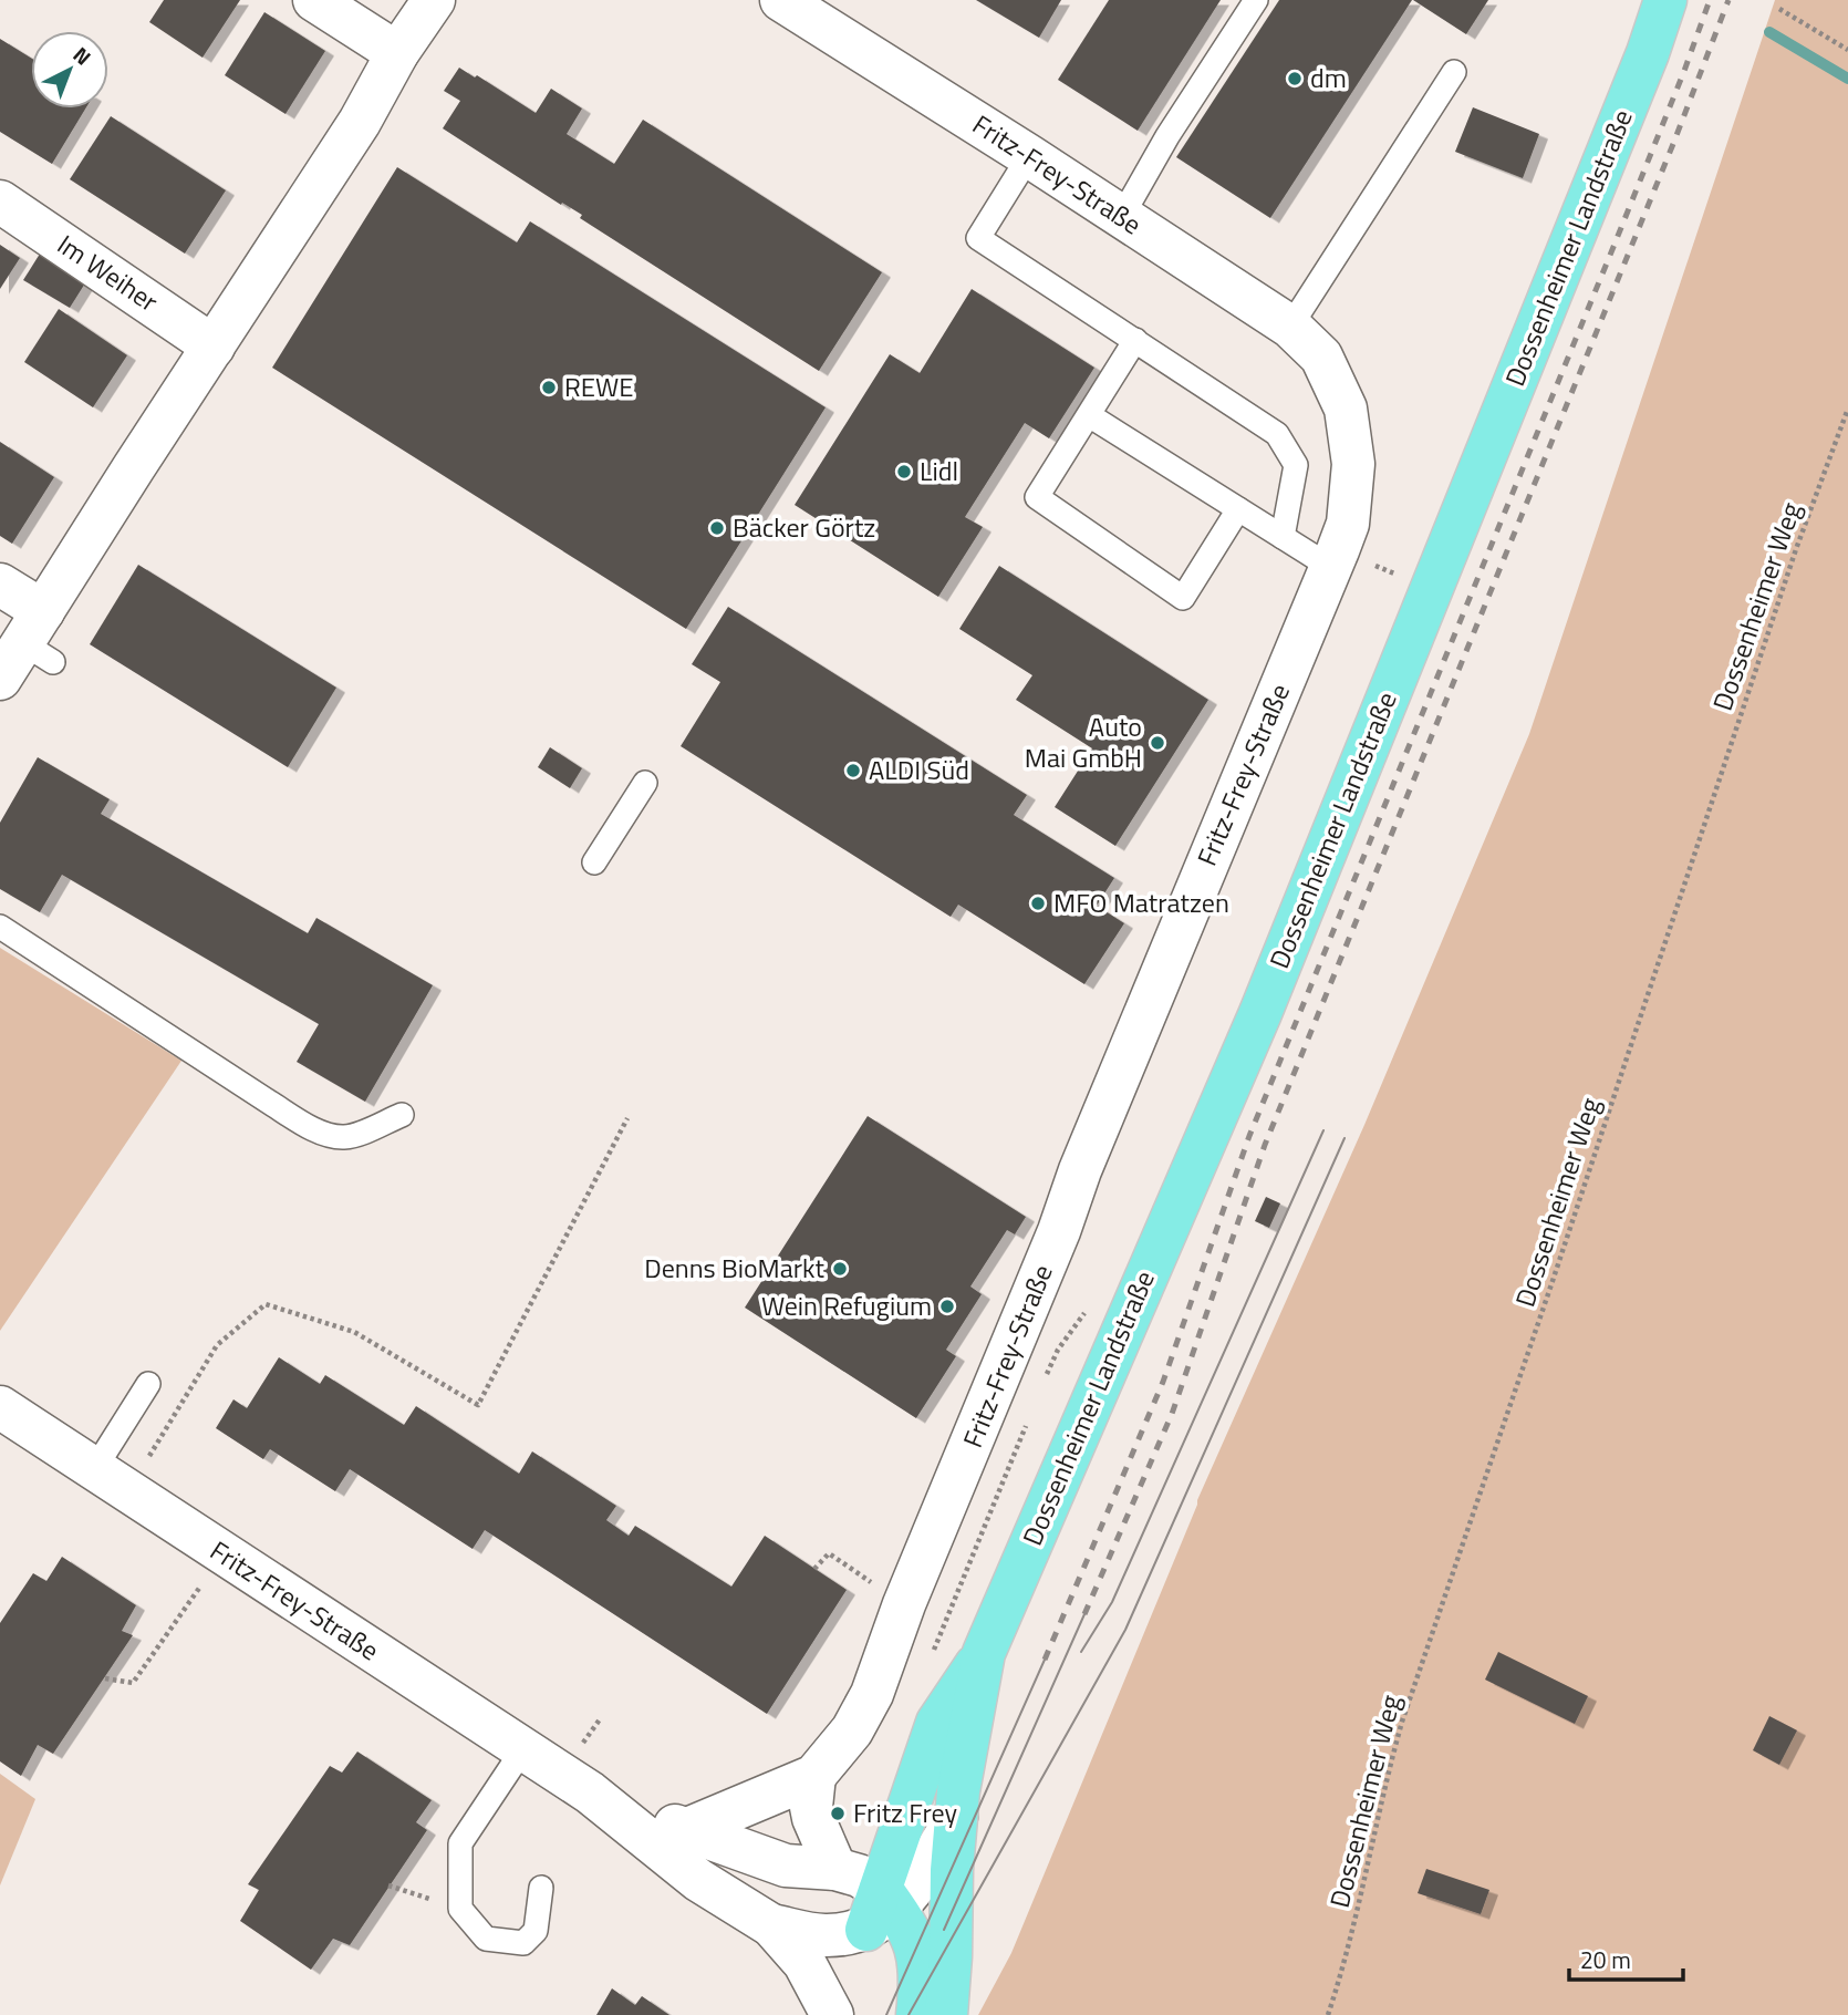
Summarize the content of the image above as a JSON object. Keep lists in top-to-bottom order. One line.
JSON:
{"streets":{"main road":["Dossenheimer Landstraße"],"street":["Fritz-Frey-Straße","Im Weiher"],"path":["Dossenheimer Weg"]},"crossings":[["Fritz-Frey-Straße","Dossenheimer Landstraße"]],"places":["dm","REWE","Lidl","Bäcker Görtz","Auto Mai GmbH","ALDI Süd","MFO Matratzen","Denns BioMarkt","Wein Refugium","Fritz Frey"],"scale_bar":"20 m","north":"top right"}
